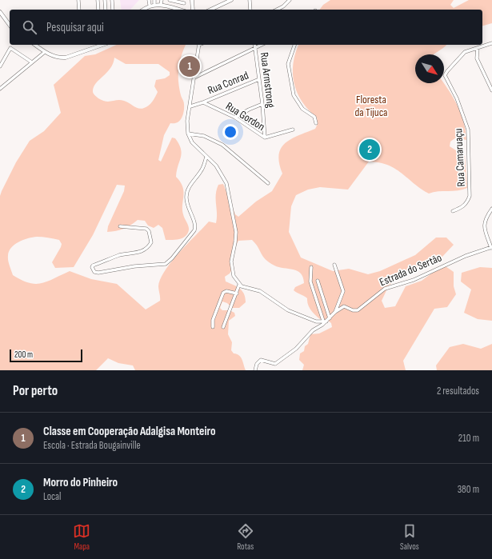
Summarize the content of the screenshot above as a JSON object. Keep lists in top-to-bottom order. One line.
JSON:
{"streets":{"street":["Rua Armstrong","Rua Conrad","Rua Gordon","Rua Camaruaçu","Estrada do Sertão"]},"crossings":[["Rua Armstrong","Rua Conrad"],["Rua Armstrong","Rua Gordon"],["Rua Conrad","Rua Gordon"]],"parks":["Floresta da Tijuca"],"scale_bar":"200 m","north":"bottom right","page":{"search":"Pesquisar aqui","pins":["1","2"],"scale":"200 m","heading":["Por perto","2 resultados"],"list":[{"mark":"1","name":"Classe em Cooperação Adalgisa Monteiro","note":"Escola · Estrada Bougainville","value":"210 m"},{"mark":"2","name":"Morro do Pinheiro","note":"Local","value":"380 m"}],"nav":["Mapa","Rotas","Salvos"]}}
